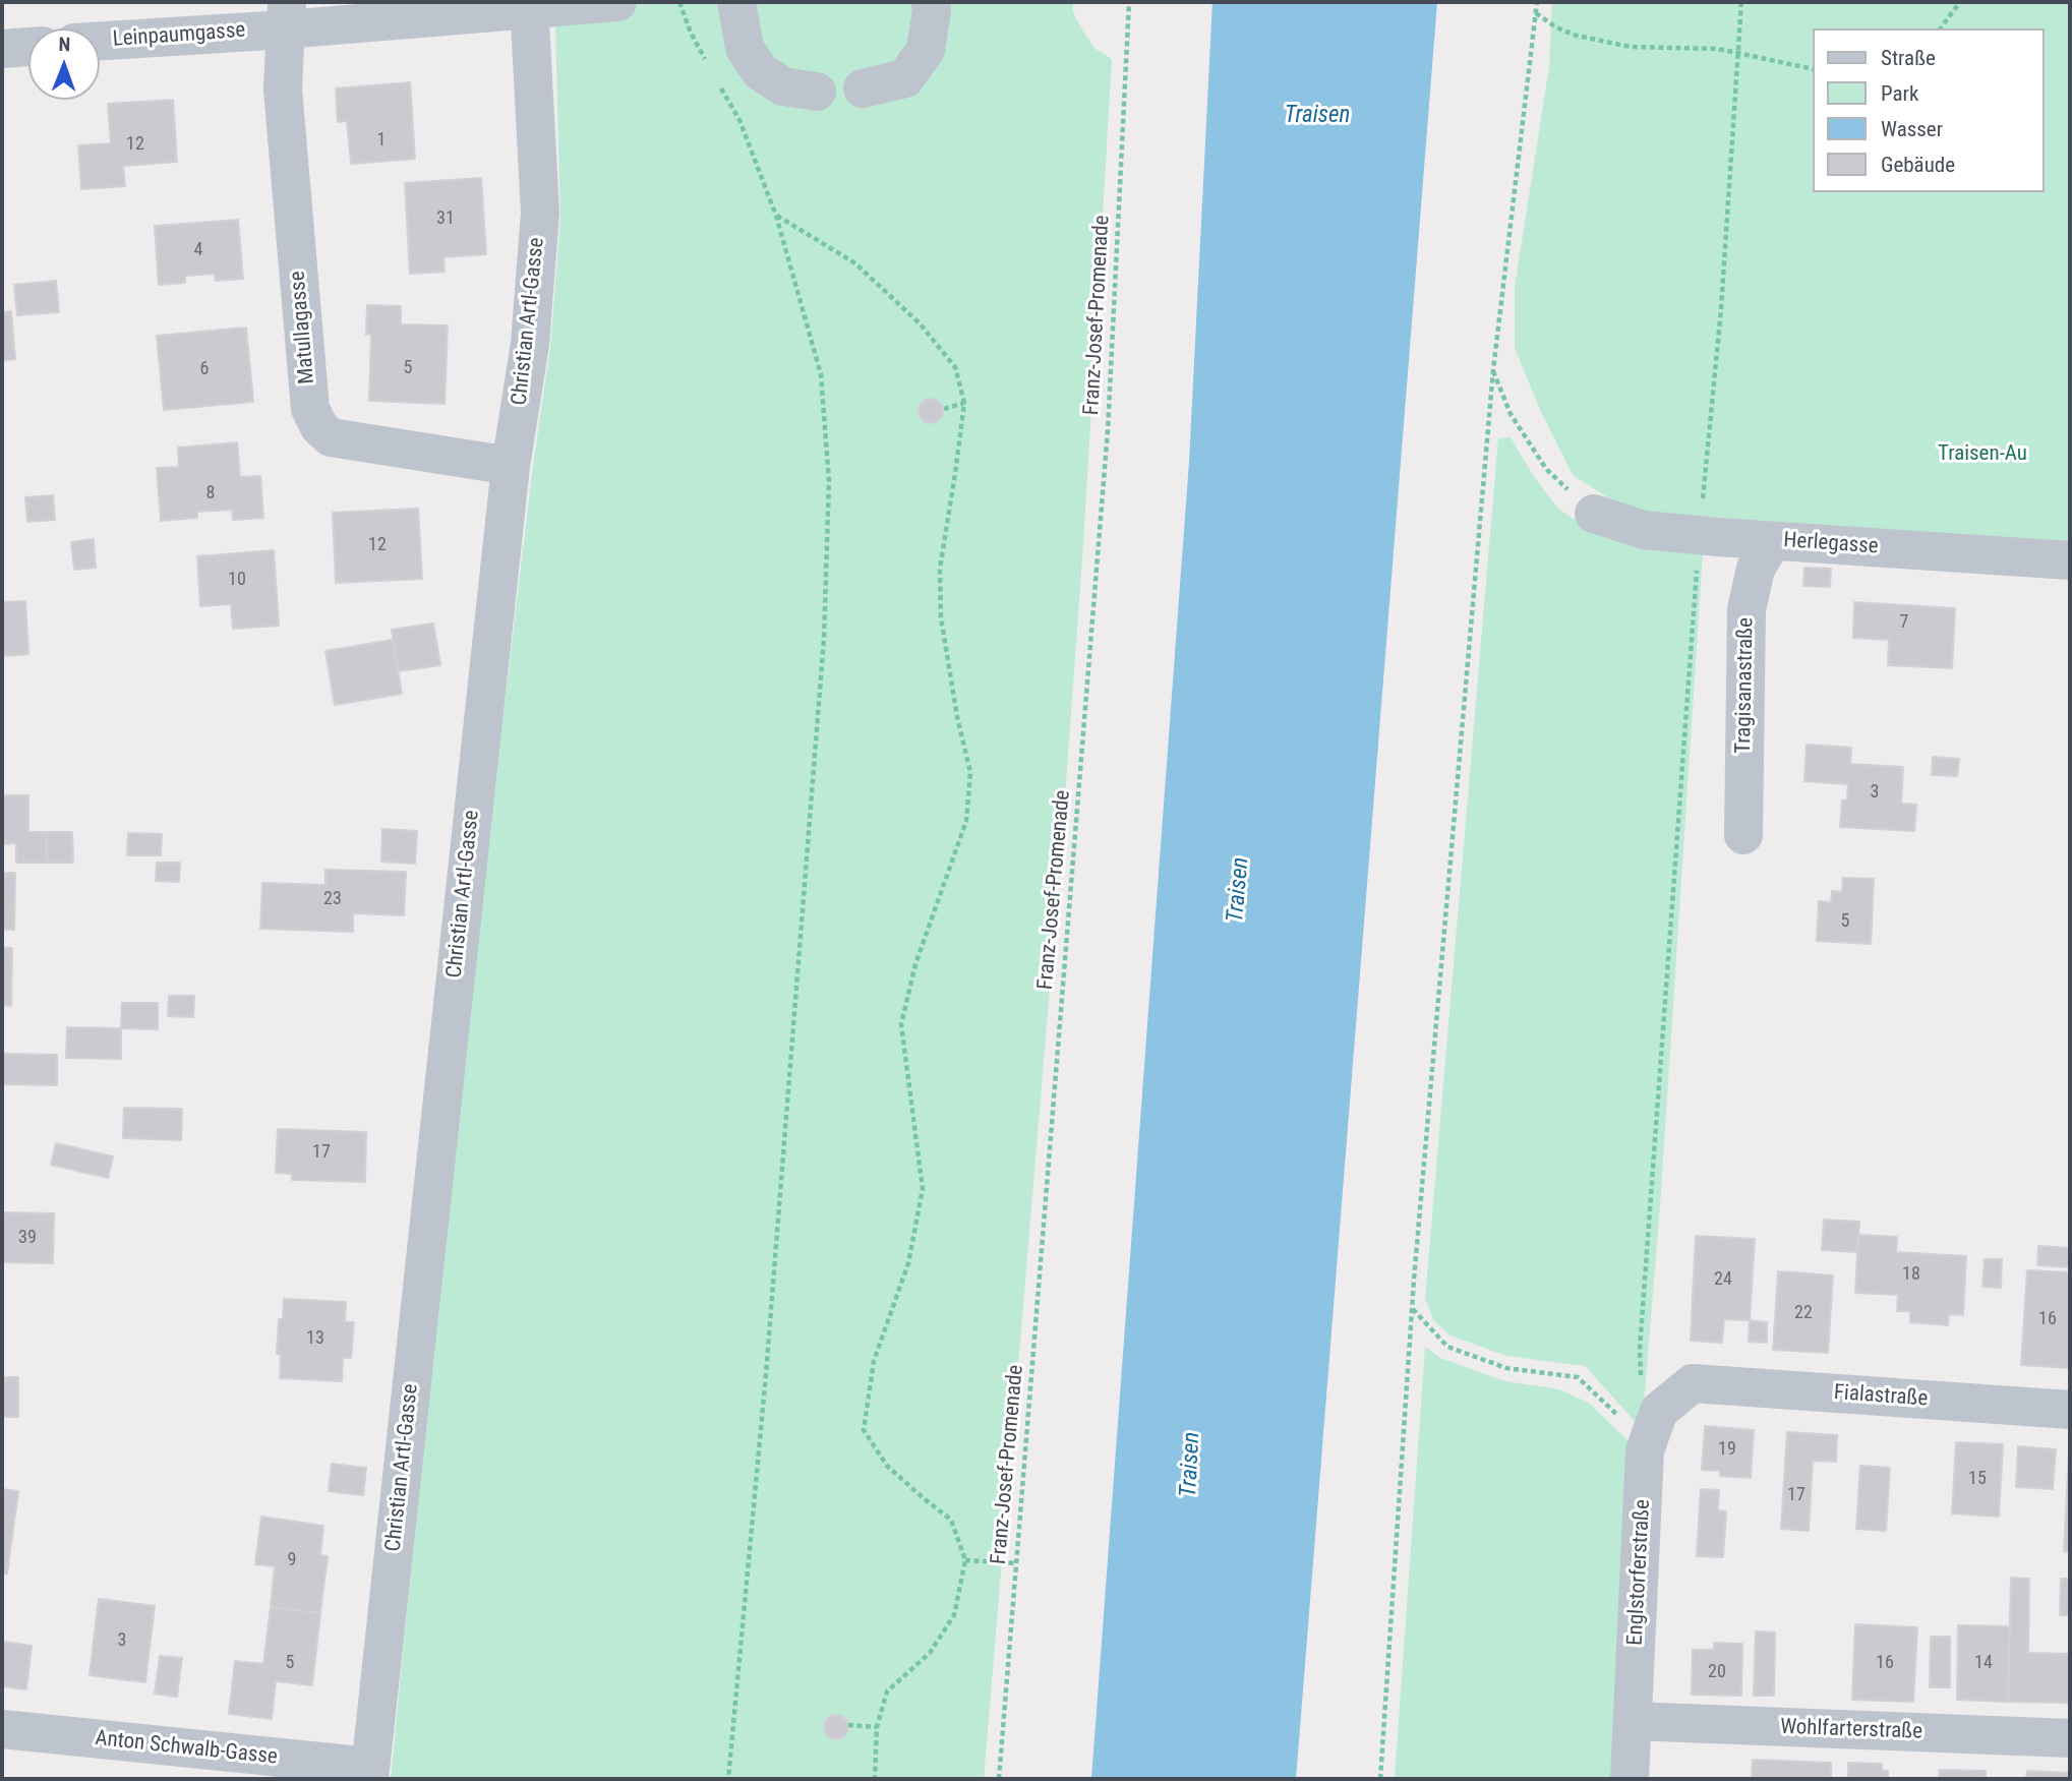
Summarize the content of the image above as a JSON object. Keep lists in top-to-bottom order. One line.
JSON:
{"streets":{"street":["Leinpaumgasse","Christian Artl-Gasse","Matullagasse","Herlegasse","Tragisanastraße","Fialastraße","Englstorferstraße","Wohlfarterstraße","Anton Schwalb-Gasse"],"path":["Franz-Josef-Promenade"]},"crossings":[["Leinpaumgasse","Christian Artl-Gasse"],["Leinpaumgasse","Matullagasse"],["Christian Artl-Gasse","Matullagasse"],["Christian Artl-Gasse","Anton Schwalb-Gasse"],["Herlegasse","Tragisanastraße"],["Fialastraße","Englstorferstraße"],["Englstorferstraße","Wohlfarterstraße"]],"water":["Traisen"],"parks":["Traisen-Au"],"house_numbers":["1","12","31","4","5","6","8","12","10","7","3","23","5","17","39","18","24","22","16","13","19","15","17","9","3","5","16","14","20"],"legend":["Straße","Park","Wasser","Gebäude"],"north":"top"}
